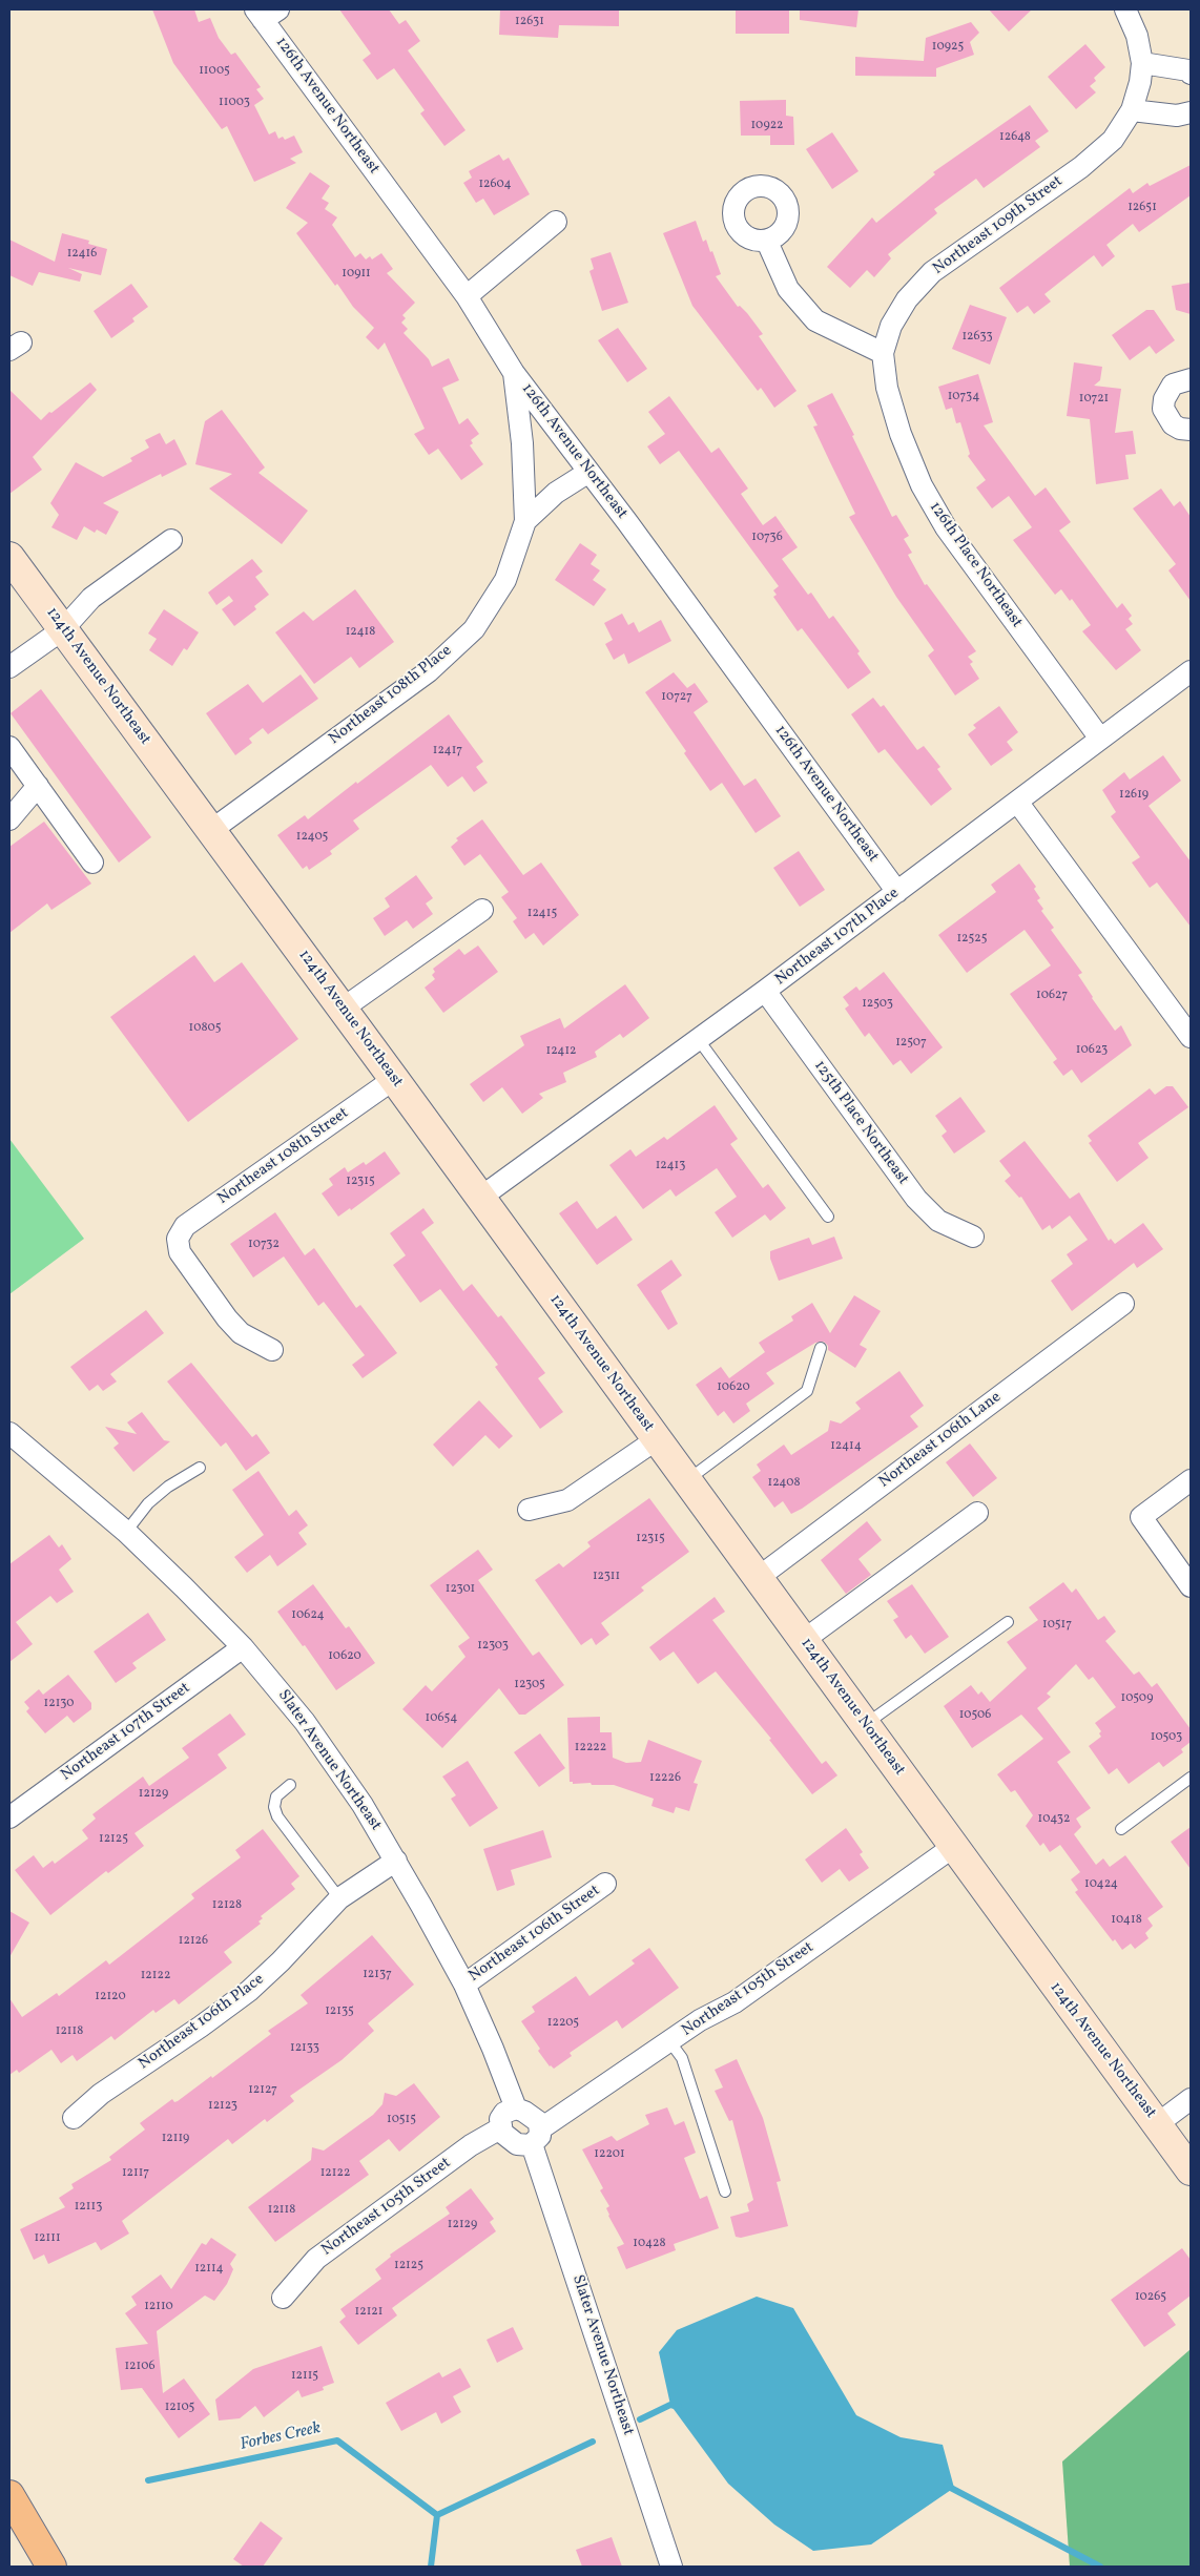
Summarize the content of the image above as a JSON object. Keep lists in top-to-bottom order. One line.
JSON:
{"streets":{"main road":["124th Avenue Northeast"],"street":["126th Avenue Northeast","Northeast 109th Street","126th Place Northeast","Northeast 108th Place","Northeast 107th Place","125th Place Northeast","Northeast 108th Street","Northeast 106th Lane","Northeast 107th Street","Slater Avenue Northeast","Northeast 106th Street","Northeast 105th Street","Northeast 106th Place"]},"crossings":[["126th Avenue Northeast","Northeast 108th Place"],["126th Avenue Northeast","Northeast 107th Place"],["Northeast 109th Street","126th Place Northeast"],["126th Place Northeast","Northeast 107th Place"],["124th Avenue Northeast","Northeast 108th Place"],["124th Avenue Northeast","Northeast 107th Place"],["124th Avenue Northeast","Northeast 108th Street"],["124th Avenue Northeast","Northeast 106th Lane"],["124th Avenue Northeast","Northeast 105th Street"],["Northeast 107th Place","125th Place Northeast"],["Northeast 107th Street","Slater Avenue Northeast"],["Slater Avenue Northeast","Northeast 106th Street"],["Slater Avenue Northeast","Northeast 105th Street"],["Slater Avenue Northeast","Northeast 106th Place"]],"water":["Forbes Creek"],"house_numbers":["12631","10925","11005","11003","10922","12648","12604","12651","12416","10911","12633","10734","10721","10736","12418","10727","12417","12619","12405","12415","12525","10627","12503","10805","12507","10623","12412","12413","12315","10732","10620","12414","12408","12315","12311","12301","10624","10517","12303","10620","12305","10509","12130","10506","10654","10503","12222","12226","12129","10432","12125","10424","12128","10418","12126","12137","12122","12120","12135","12205","12118","12133","12127","12123","10515","12119","12201","12117","12122","12113","12118","12129","12111","10428","12125","12114","10265","12110","12121","12106","12115","12105"]}
